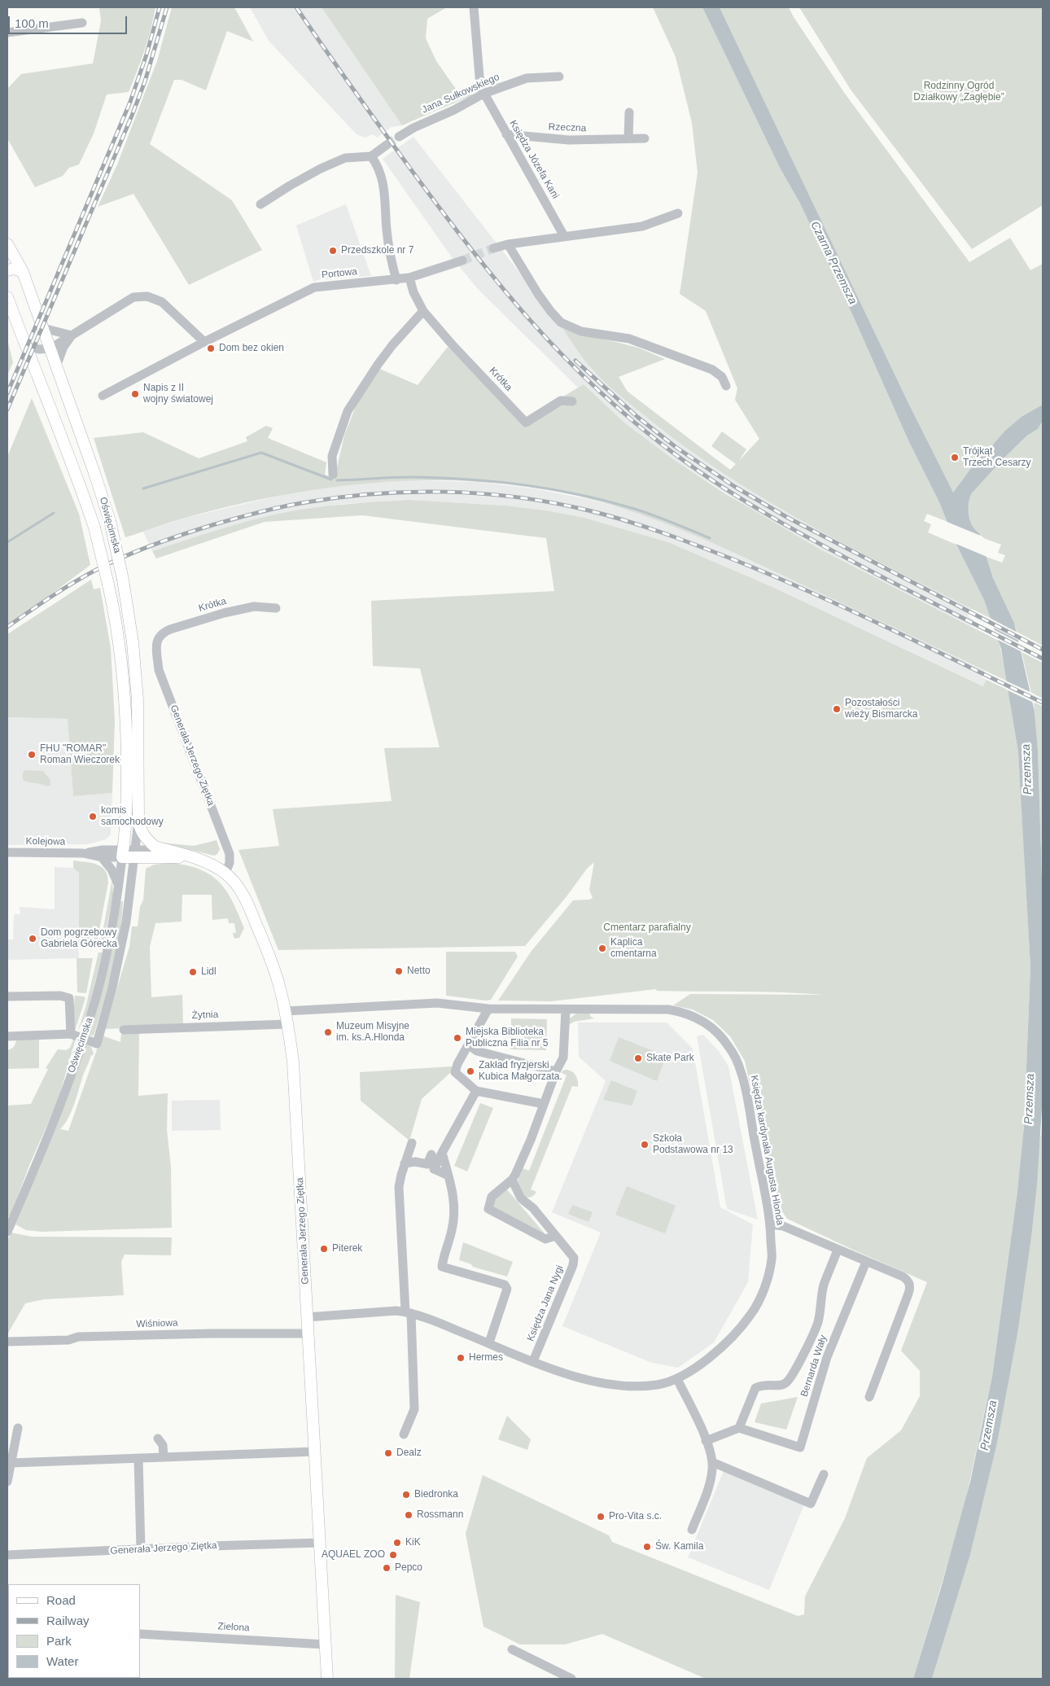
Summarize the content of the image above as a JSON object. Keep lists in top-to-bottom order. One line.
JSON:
{"streets":{"main road":["Oświęcimska","Generała Jerzego Ziętka"],"street":["Jana Sułkowskiego","Rzeczna","Księdza Józefa Kani","Portowa","Krótka","Kolejowa","Żytnia","Księdza kardynała Augusta Hlonda","Księdza Jana Nygi","Wiśniowa","Bernarda Wały","Zielona"]},"crossings":[["Jana Sułkowskiego","Księdza Józefa Kani"],["Rzeczna","Księdza Józefa Kani"],["Krótka","Generała Jerzego Ziętka"],["Oświęcimska","Kolejowa"],["Generała Jerzego Ziętka","Żytnia"],["Generała Jerzego Ziętka","Księdza kardynała Augusta Hlonda"],["Generała Jerzego Ziętka","Wiśniowa"],["Generała Jerzego Ziętka","Zielona"],["Księdza kardynała Augusta Hlonda","Księdza Jana Nygi"]],"water":["Czarna Przemsza","Przemsza"],"parks":["Rodzinny Ogród Działkowy „Zagłębie”","Cmentarz parafialny"],"places":["Przedszkole nr 7","Dom bez okien","Napis z II wojny światowej","Trójkąt Trzech Cesarzy","Pozostałości wieży Bismarcka","FHU \"ROMAR\" Roman Wieczorek","komis samochodowy","Dom pogrzebowy Gabriela Górecka","Kaplica cmentarna","Netto","Lidl","Muzeum Misyjne im. ks.A.Hlonda","Miejska Biblioteka Publiczna Filia nr 5","Skate Park","Zakład fryzjerski Kubica Małgorzata.","Szkoła Podstawowa nr 13","Piterek","Hermes","Dealz","Biedronka","Rossmann","Pro-Vita s.c.","KiK","Św. Kamila","AQUAEL ZOO","Pepco"],"legend":["Road","Railway","Park","Water"],"scale_bar":"100 m"}
